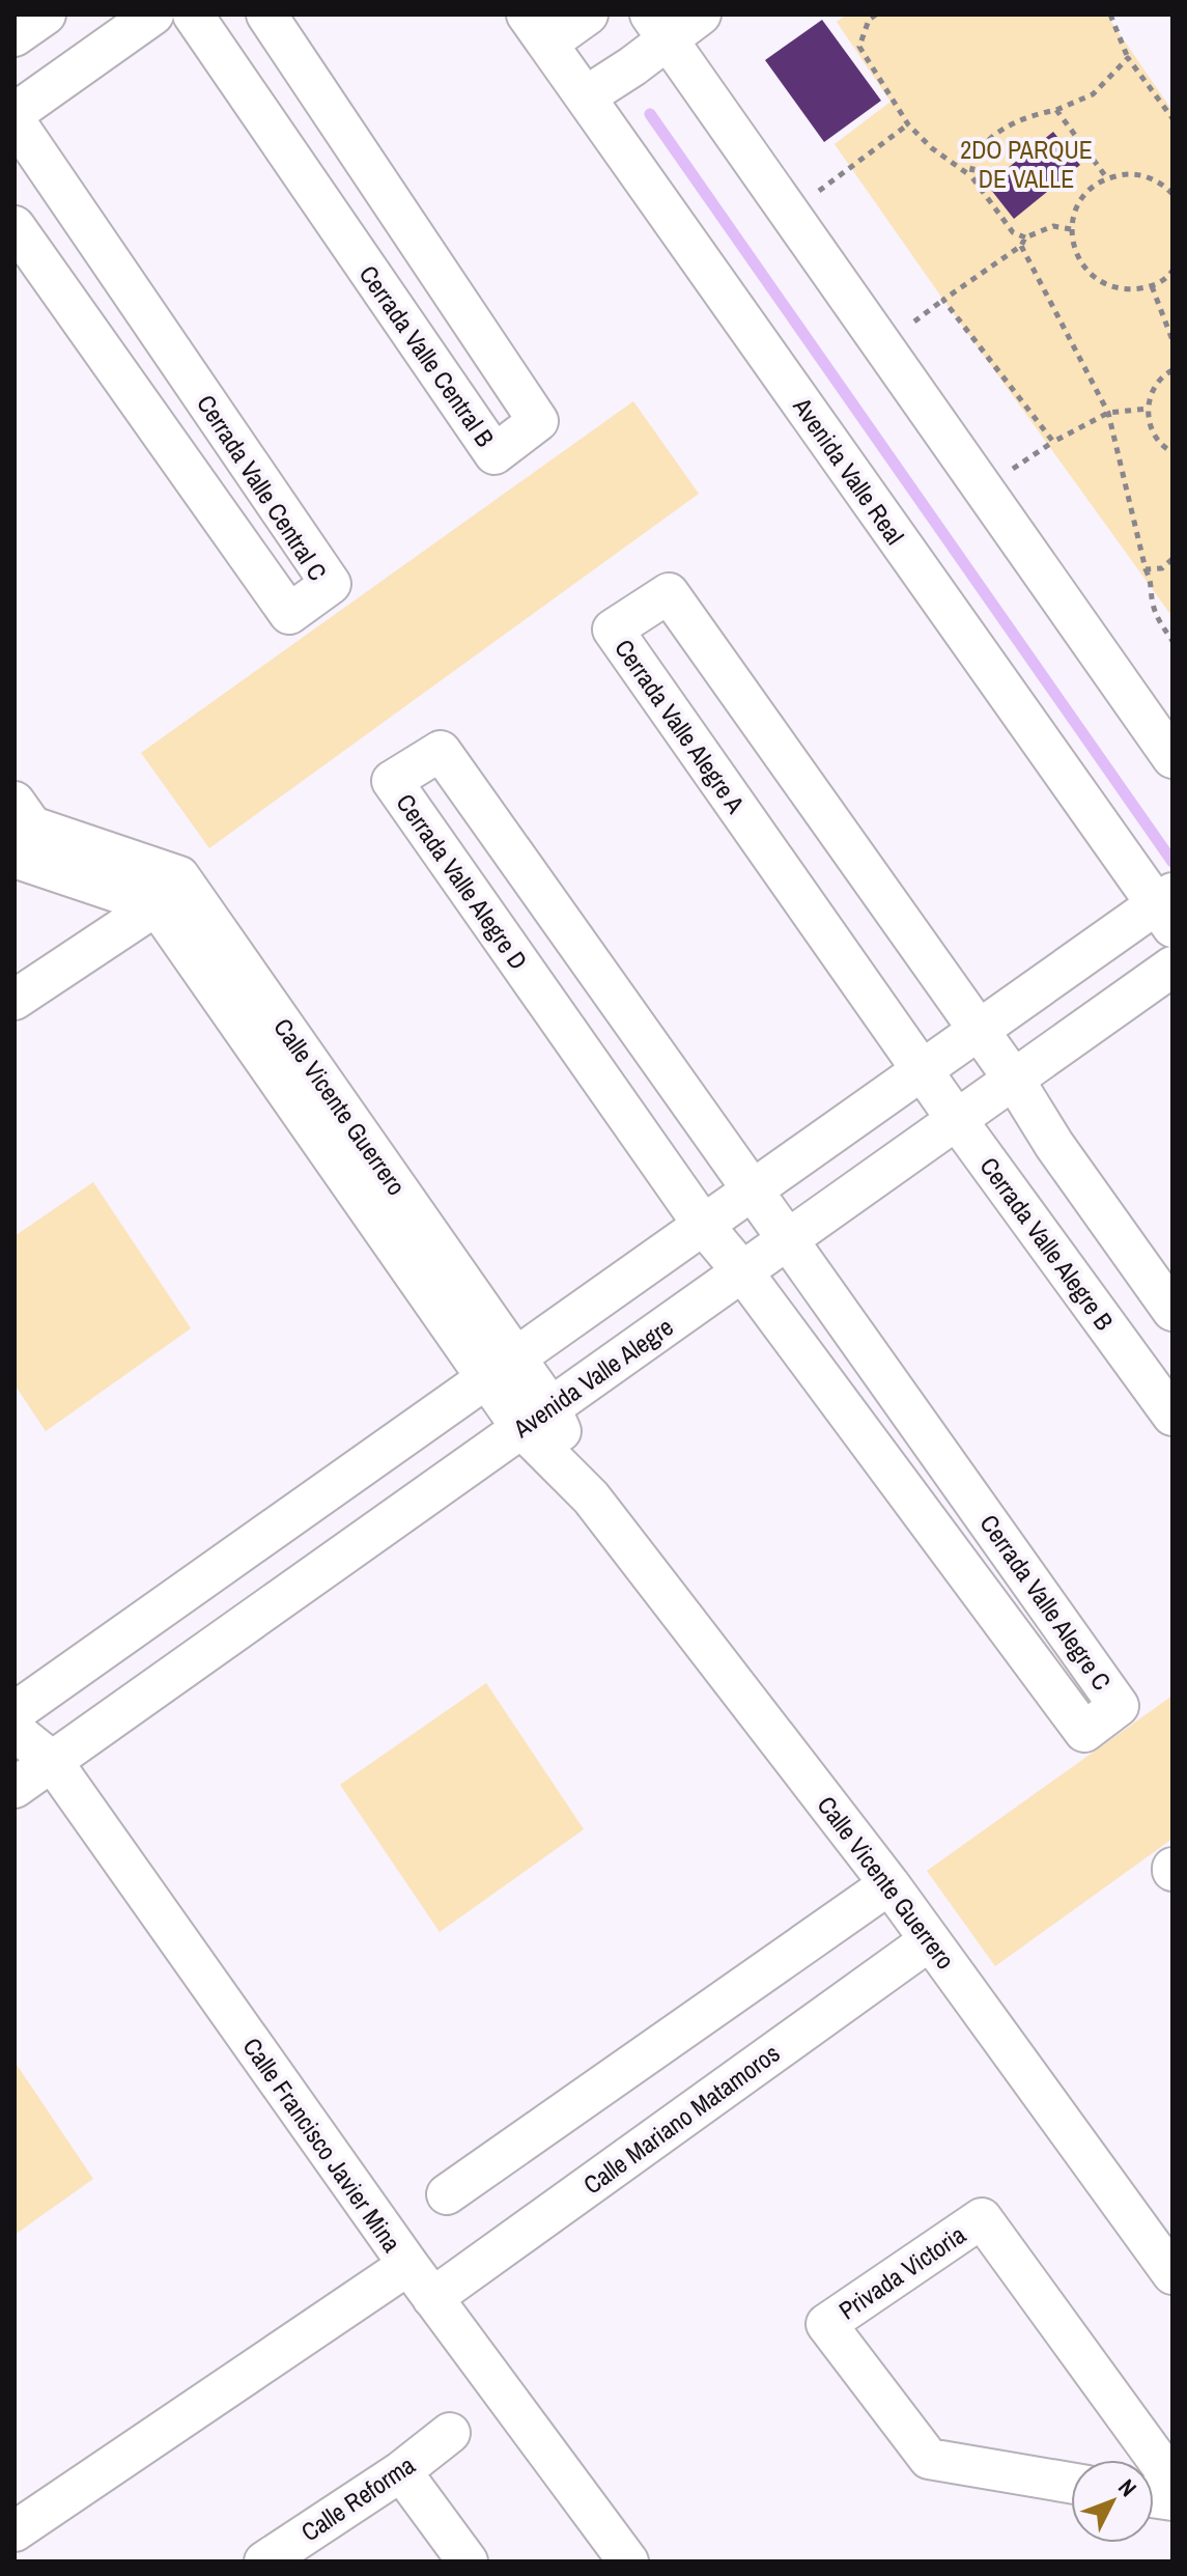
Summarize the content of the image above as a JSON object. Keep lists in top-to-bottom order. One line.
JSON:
{"streets":{"street":["Cerrada Valle Central B","Avenida Valle Real","Cerrada Valle Central C","Cerrada Valle Alegre A","Cerrada Valle Alegre D","Calle Vicente Guerrero","Cerrada Valle Alegre B","Avenida Valle Alegre","Cerrada Valle Alegre C","Calle Mariano Matamoros","Calle Francisco Javier Mina","Privada Victoria","Calle Reforma"]},"crossings":[["Cerrada Valle Alegre A","Cerrada Valle Alegre B"],["Cerrada Valle Alegre D","Cerrada Valle Alegre C"],["Calle Vicente Guerrero","Avenida Valle Alegre"],["Calle Vicente Guerrero","Calle Mariano Matamoros"],["Cerrada Valle Alegre B","Avenida Valle Alegre"],["Avenida Valle Alegre","Cerrada Valle Alegre C"],["Avenida Valle Alegre","Calle Francisco Javier Mina"],["Calle Mariano Matamoros","Calle Francisco Javier Mina"]],"parks":["2DO PARQUE DE VALLE"],"north":"top right"}
